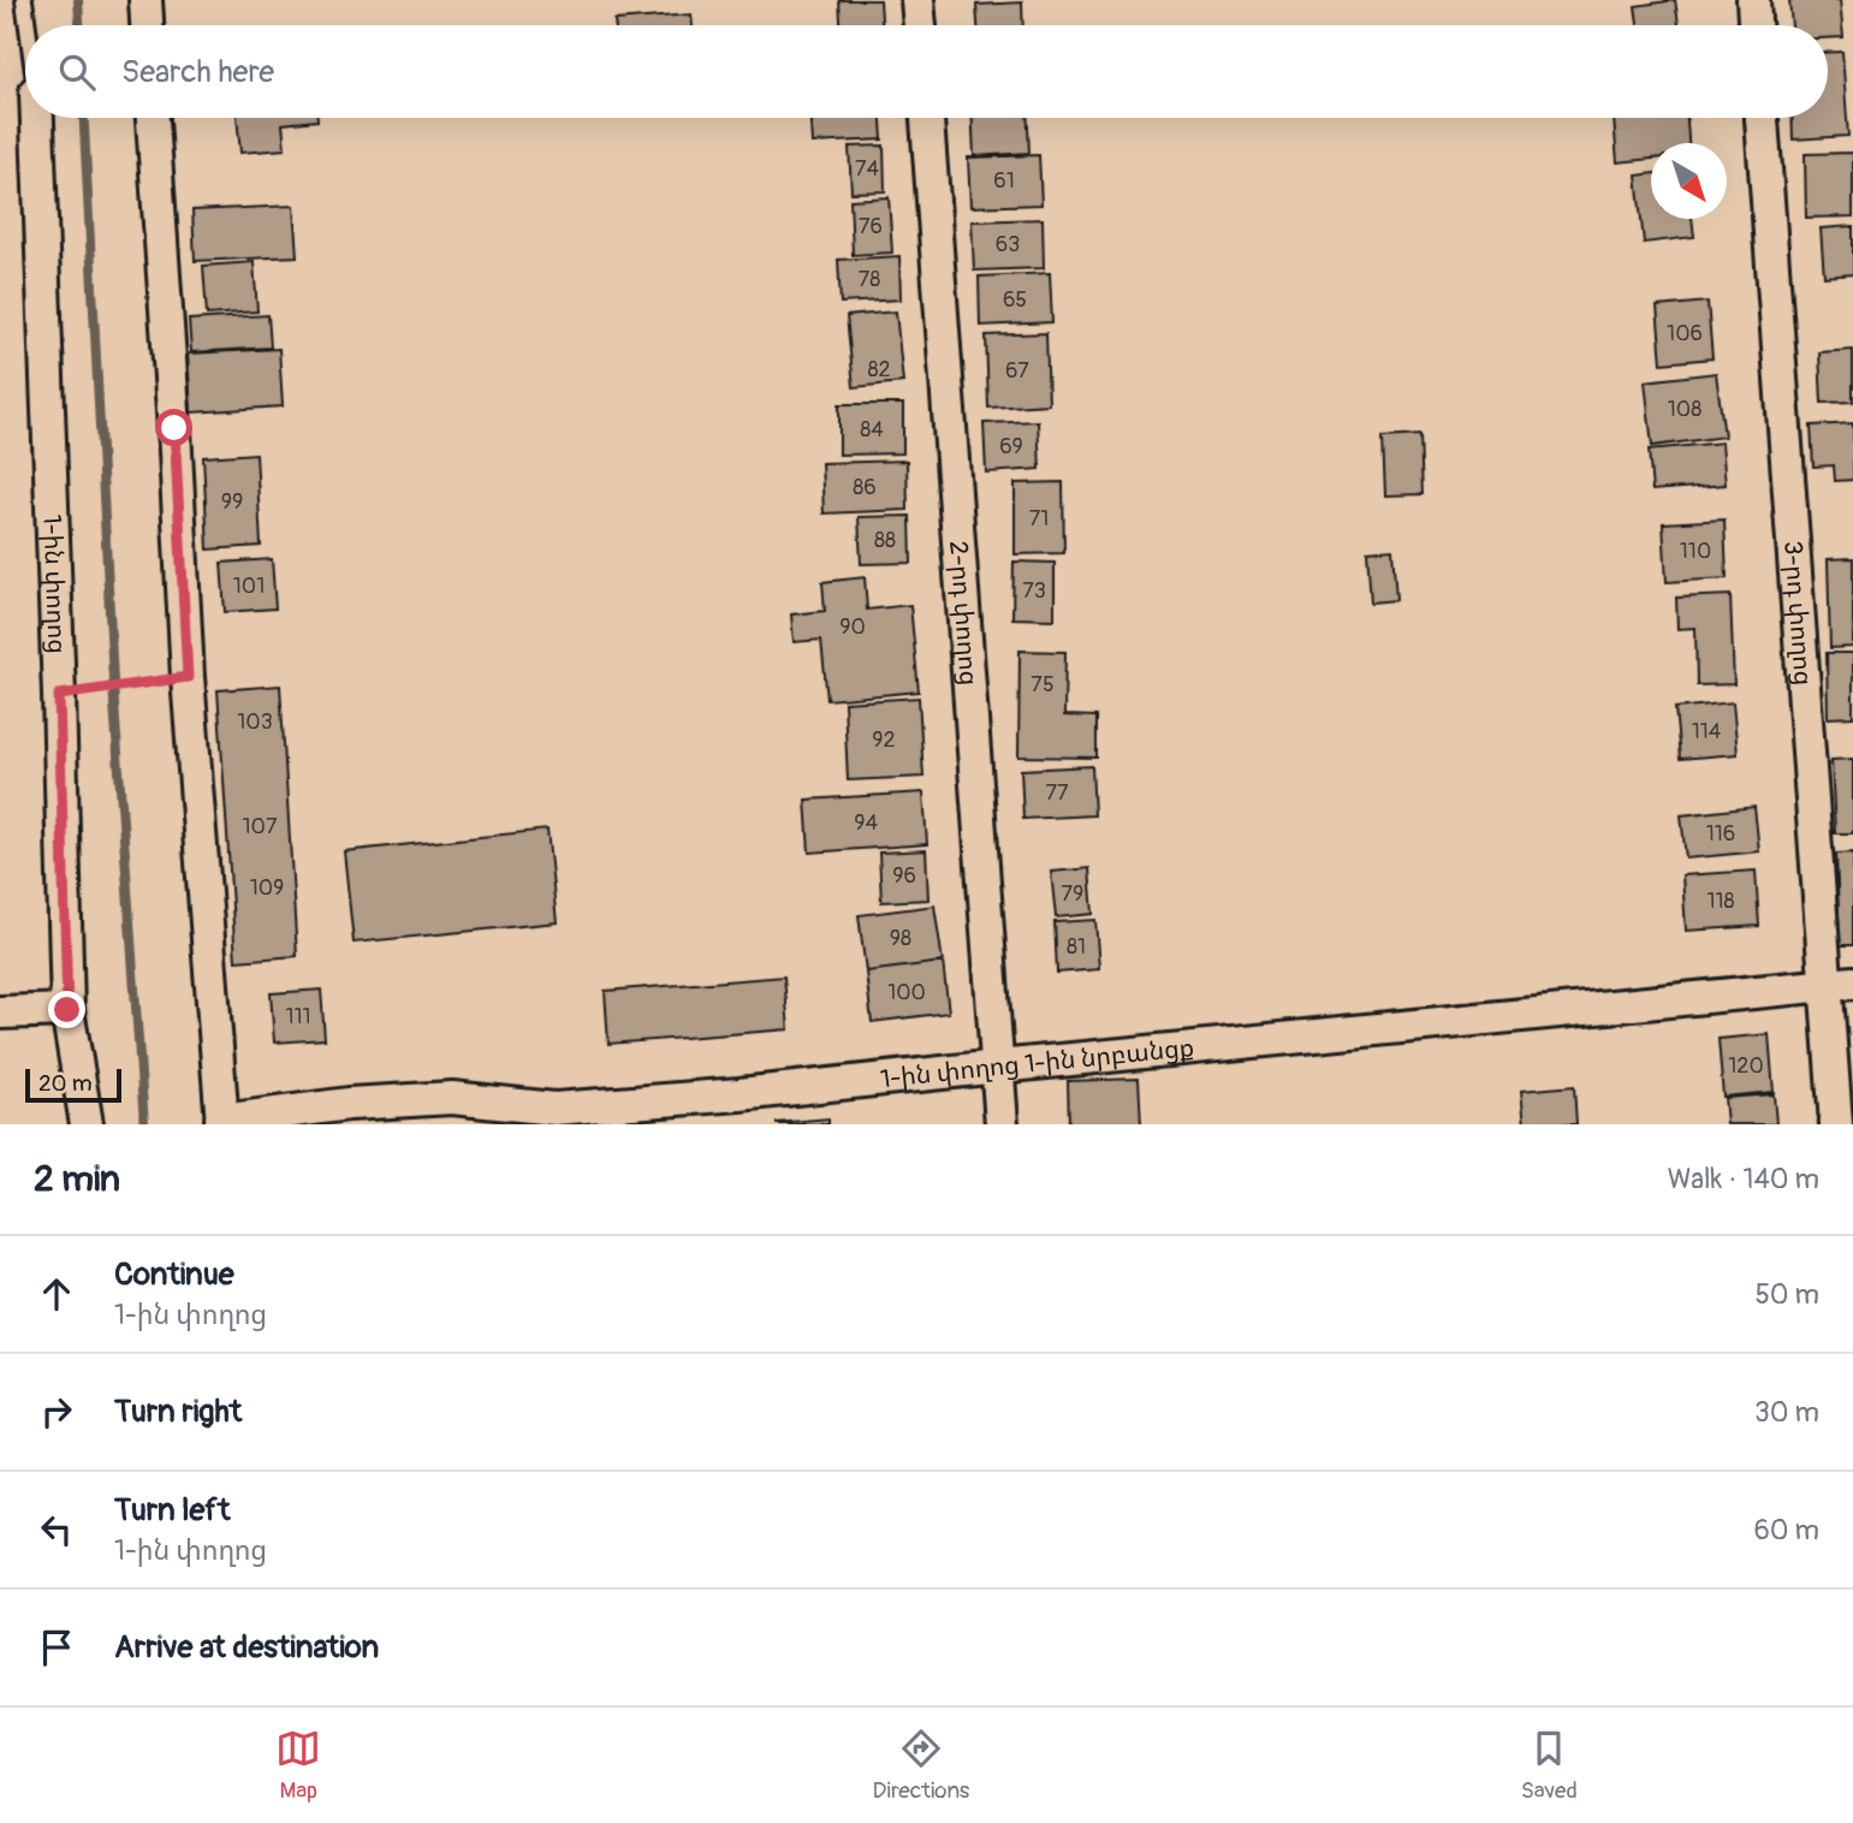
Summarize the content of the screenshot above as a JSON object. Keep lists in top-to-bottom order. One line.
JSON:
{"streets":{"street":["1-ին փողոց","2-րդ փողոց","3-րդ փողոց","1-ին փողոց 1-ին նրբանցք"]},"crossings":[["2-րդ փողոց","1-ին փողոց 1-ին նրբանցք"],["3-րդ փողոց","1-ին փողոց 1-ին նրբանցք"]],"house_numbers":["74","61","76","63","78","65","106","82","67","108","84","69","86","99","71","88","110","101","73","90","75","103","114","92","77","94","107","116","96","109","79","118","98","81","100","111","120"],"scale_bar":"20 m","north":"bottom right","page":{"search":"Search here","scale":"20 m","heading":["2 min","Walk · 140 m"],"list":[["Continue","1-ին փողոց","50 m"],["Turn right","30 m"],["Turn left","1-ին փողոց","60 m"],"Arrive at destination"],"nav":["Map","Directions","Saved"]}}
